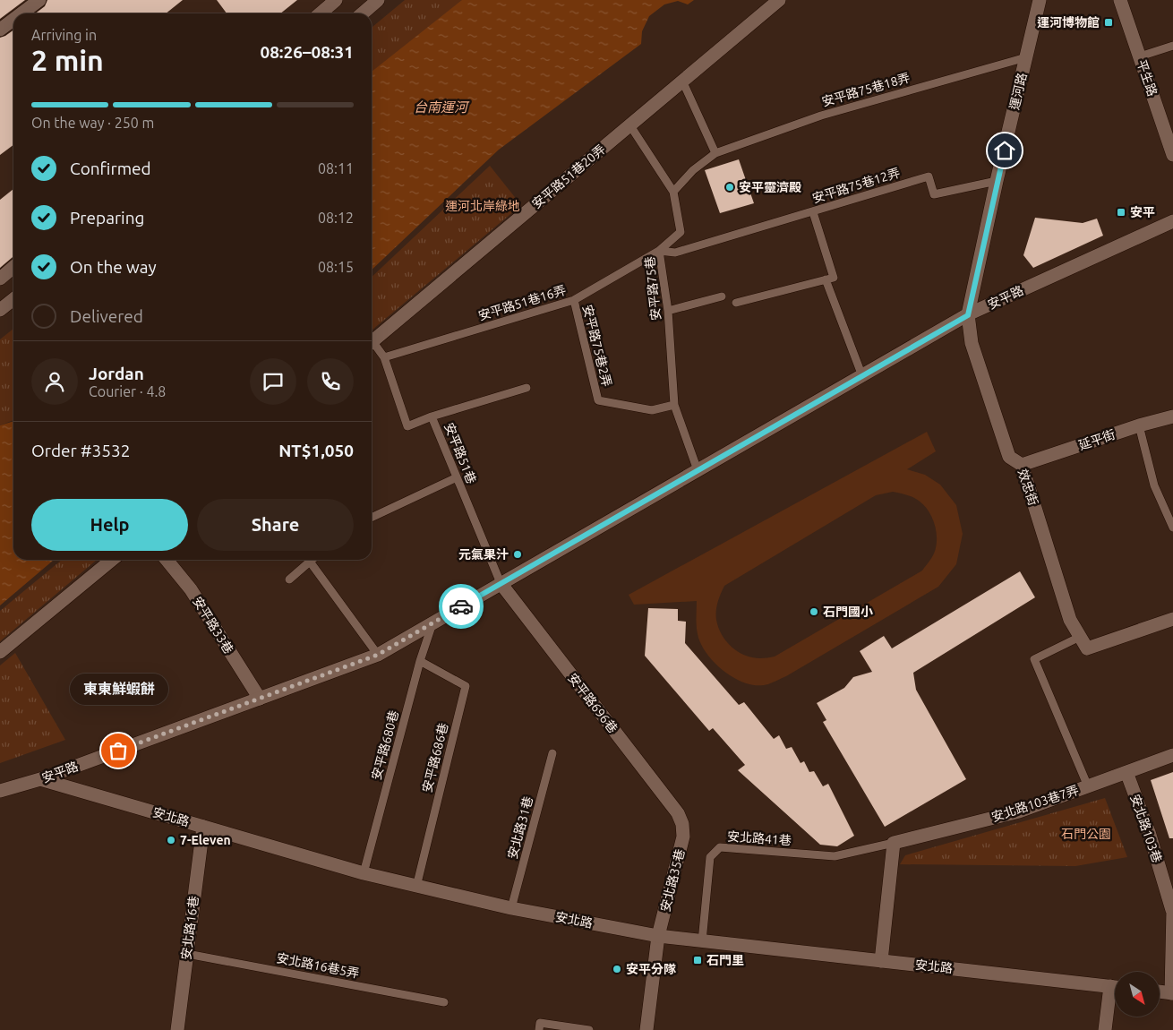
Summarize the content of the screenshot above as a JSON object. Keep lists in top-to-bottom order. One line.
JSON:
{"streets":{"street":["平生路","運河路","安平路51巷20弄","安平路","延平街","效忠街","安平路33巷","安平路696巷","安北路103巷7弄","安北路","安北路103巷","安北路35巷","安北路16巷"],"lane":["安平路75巷18弄","安平路75巷12弄","安平路75巷","安平路51巷16弄","安平路75巷2弄","安平路51巷","安平路680巷","安平路686巷","安北路31巷","安北路41巷","安北路16巷5弄"]},"crossings":[["安平路75巷18弄","運河路"],["運河路","安平路75巷12弄"],["運河路","安平路"],["運河路","效忠街"],["安平路75巷12弄","安平路75巷"],["安平路75巷12弄","安平路51巷16弄"],["安平路75巷","安平路"],["安平路75巷","安平路51巷16弄"],["安平路75巷","安平路75巷2弄"],["安平路","安平路51巷"],["安平路","效忠街"],["安平路","安平路33巷"],["安平路","安平路696巷"],["安平路","安平路680巷"],["安平路","安北路"],["安平路51巷16弄","安平路75巷2弄"],["安平路51巷16弄","安平路51巷"],["延平街","效忠街"],["安平路51巷","安平路696巷"],["安平路696巷","安北路35巷"],["安平路680巷","安平路686巷"],["安平路680巷","安北路"],["安平路686巷","安北路"],["安北路103巷7弄","安北路103巷"],["安北路103巷7弄","安北路41巷"],["安北路","安北路31巷"],["安北路","安北路41巷"],["安北路","安北路35巷"],["安北路","安北路16巷"],["安北路16巷","安北路16巷5弄"]],"water":["台南運河"],"parks":["運河北岸綠地","石門公園"],"places":{"transit":["運河博物館","安平","石門里"],"other":["安平靈濟殿","元氣果汁","石門國小","東東鮮蝦餅","7-Eleven","安平分隊"]},"north":"bottom right","page":{"heading":["2 min","Arriving in","08:26–08:31"],"panel":["Jordan","Courier · 4.8","Order #3532","NT$1,050"],"bar":"On the way · 250 m","list":[["Confirmed","08:11"],["Preparing","08:12"],["On the way","08:15"],"Delivered"],"buttons":["Help","Share"],"bubble":"東東鮮蝦餅"}}
